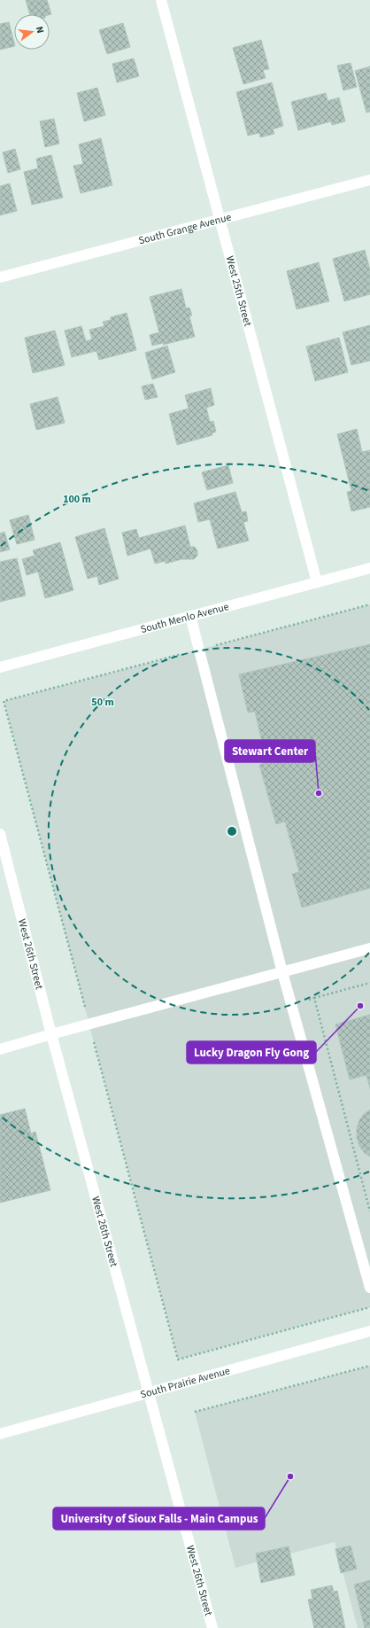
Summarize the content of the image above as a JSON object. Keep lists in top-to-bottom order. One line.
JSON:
{"streets":{"street":["South Grange Avenue","West 25th Street","South Menlo Avenue","West 26th Street","South Prairie Avenue"]},"crossings":[["South Grange Avenue","West 25th Street"],["West 25th Street","South Menlo Avenue"],["West 26th Street","South Prairie Avenue"]],"places":["Stewart Center","Lucky Dragon Fly Gong","University of Sioux Falls - Main Campus"],"north":"right","rings":["100 m","50 m"]}
